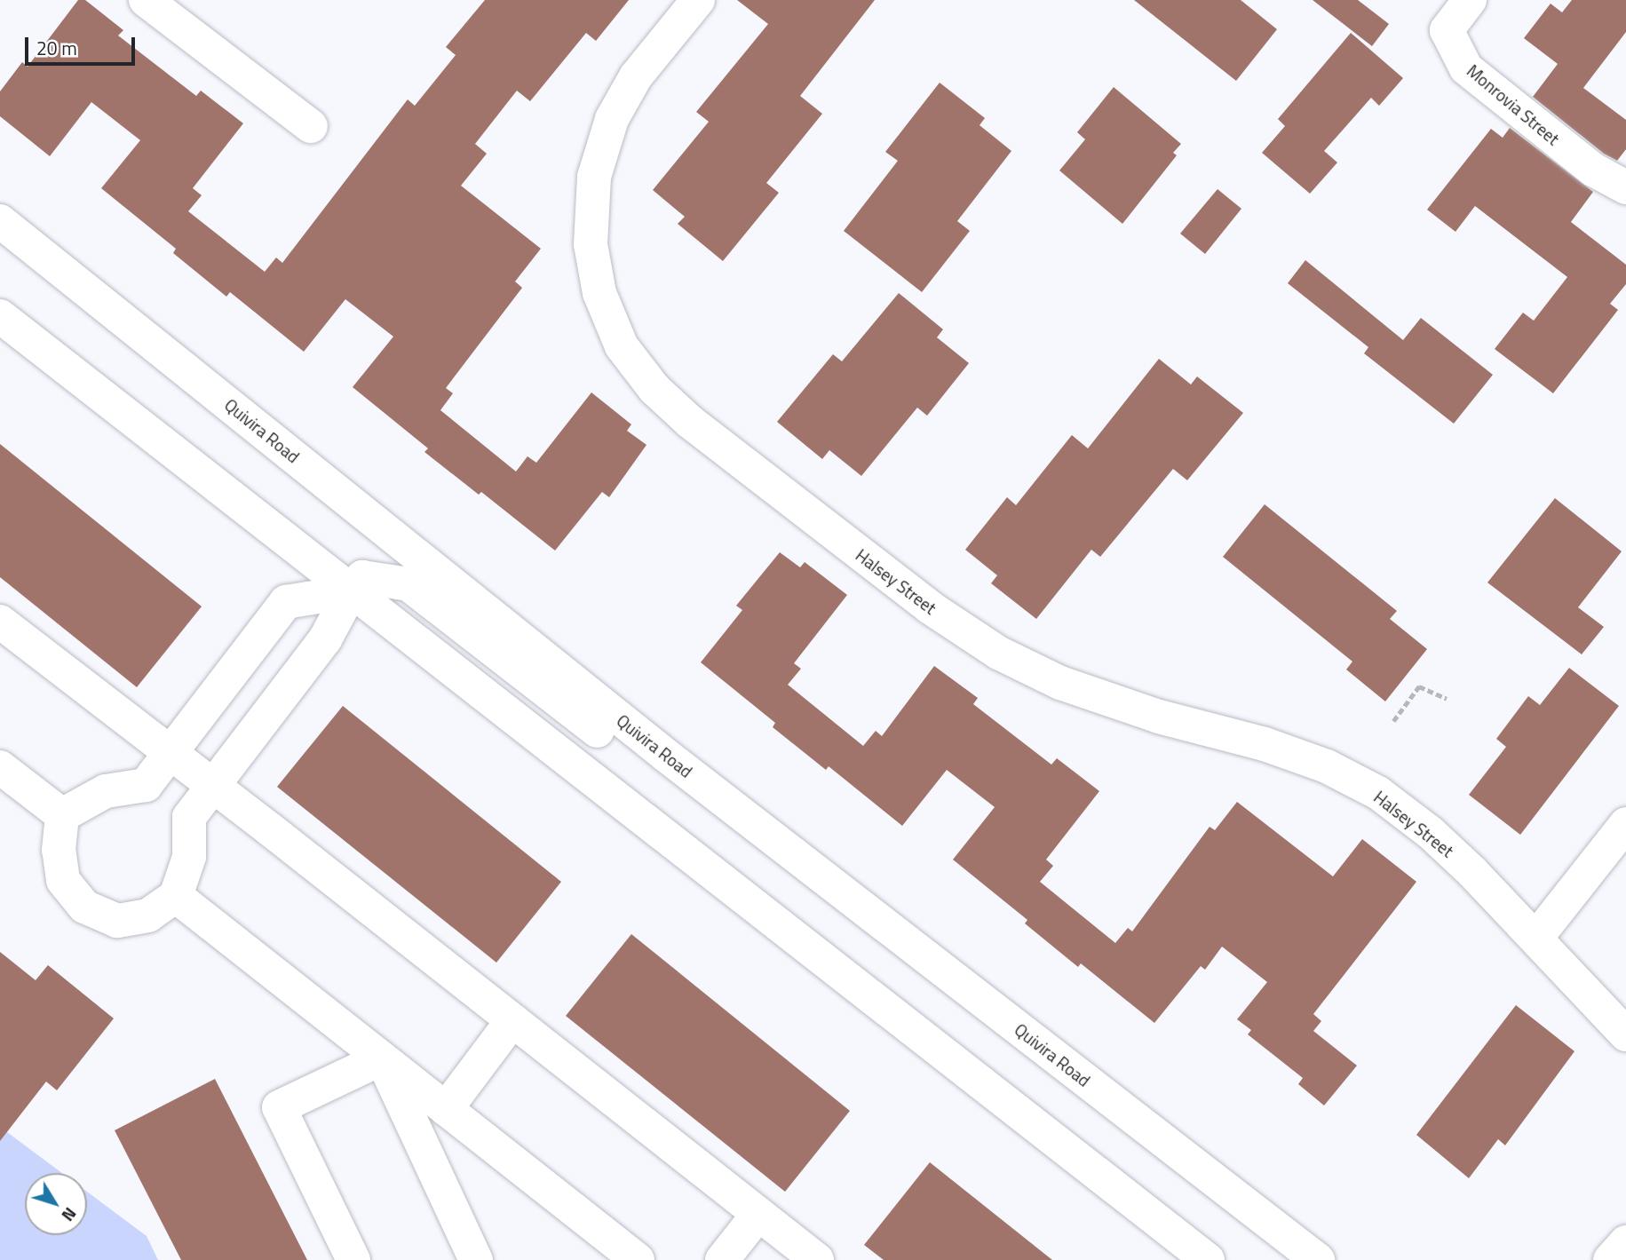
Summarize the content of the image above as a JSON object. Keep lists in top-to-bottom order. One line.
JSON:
{"streets":{"street":["Monrovia Street","Quivira Road","Halsey Street"]},"scale_bar":"20 m","north":"bottom right"}
